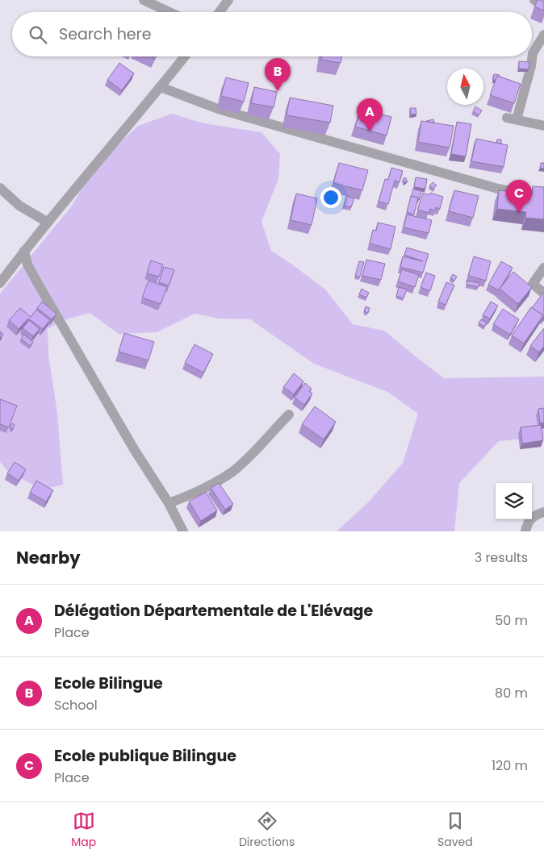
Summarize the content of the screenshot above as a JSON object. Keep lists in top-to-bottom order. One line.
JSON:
{"north":"top","page":{"search":"Search here","pins":["B","A","C"],"heading":["Nearby","3 results"],"list":[{"mark":"A","name":"Délégation Départementale de L'Elévage","note":"Place","value":"50 m"},{"mark":"B","name":"Ecole Bilingue","note":"School","value":"80 m"},{"mark":"C","name":"Ecole publique Bilingue","note":"Place","value":"120 m"}],"nav":["Map","Directions","Saved"]}}
